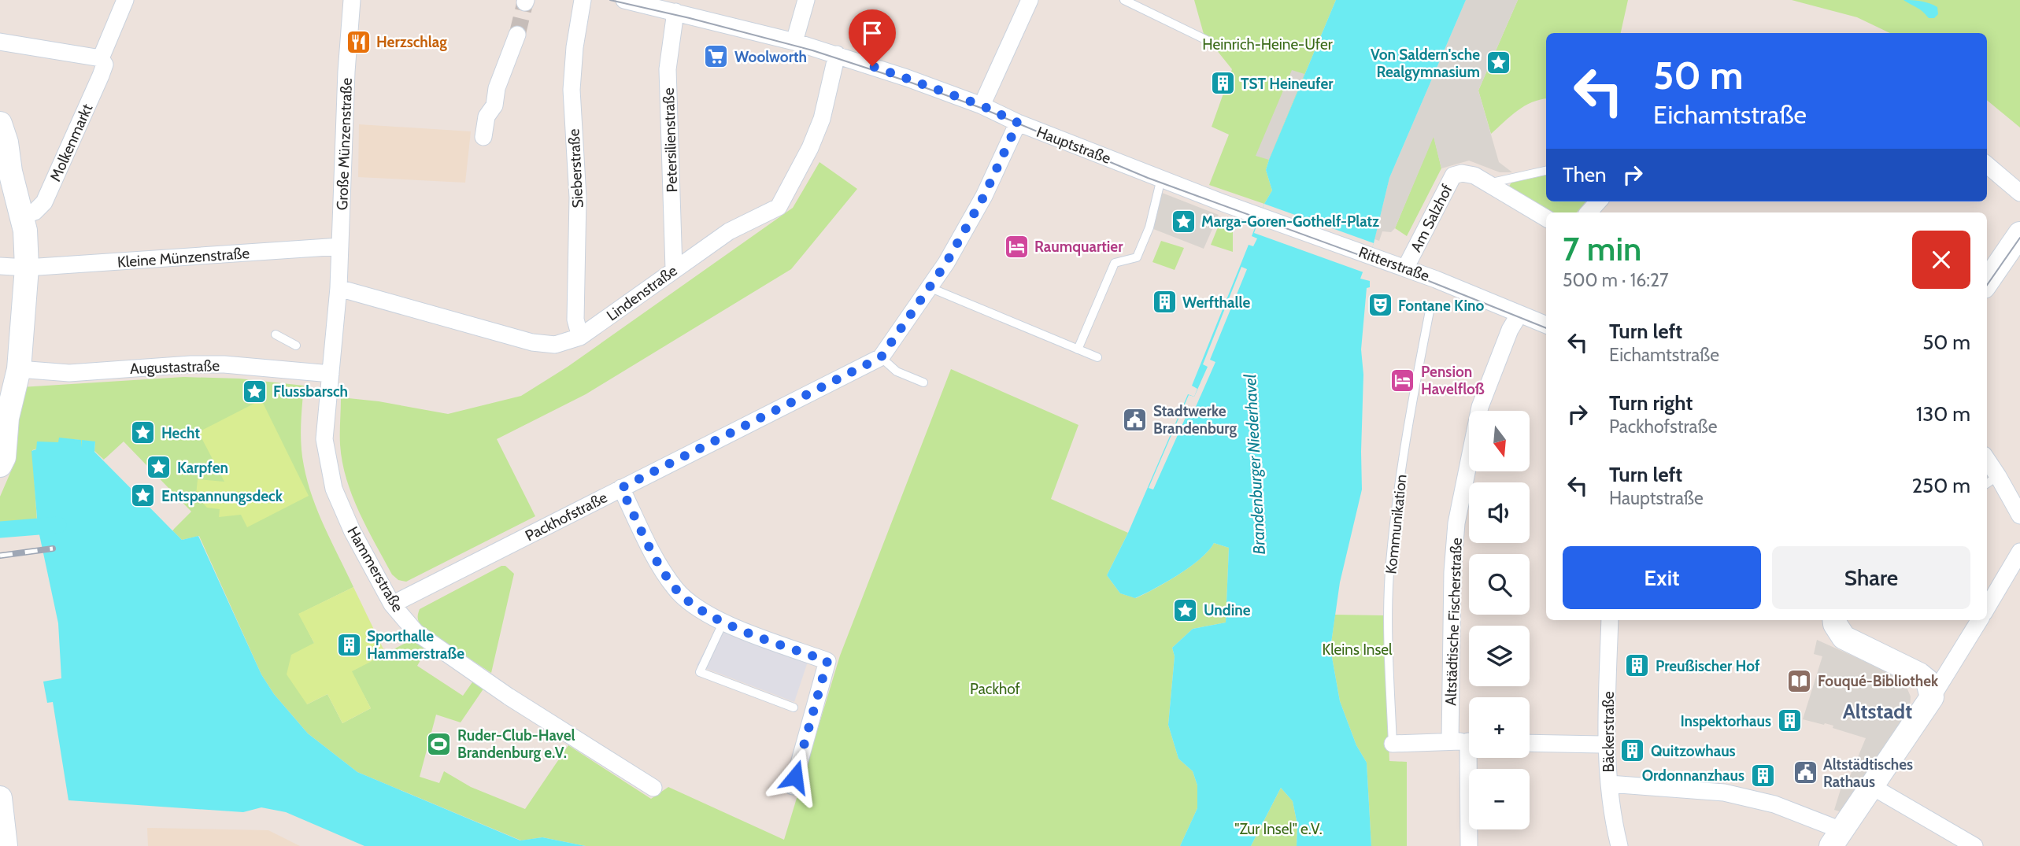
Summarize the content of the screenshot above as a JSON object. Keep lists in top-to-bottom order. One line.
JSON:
{"streets":{"street":["Petersilienstraße","Molkenmarkt","Große Münzenstraße","Hauptstraße","Sieberstraße","Am Salzhof","Kleine Münzenstraße","Ritterstraße","Lindenstraße","Augustastraße","Packhofstraße","Hammerstraße","Altstädtische Fischerstraße","Bäckerstraße"],"lane":["Kommunikation"]},"crossings":[["Petersilienstraße","Hauptstraße"],["Petersilienstraße","Lindenstraße"],["Große Münzenstraße","Kleine Münzenstraße"],["Große Münzenstraße","Lindenstraße"],["Große Münzenstraße","Hammerstraße"],["Hauptstraße","Ritterstraße"],["Hauptstraße","Lindenstraße"],["Hauptstraße","Packhofstraße"],["Sieberstraße","Lindenstraße"],["Am Salzhof","Ritterstraße"],["Ritterstraße","Altstädtische Fischerstraße"],["Lindenstraße","Hammerstraße"],["Augustastraße","Hammerstraße"],["Packhofstraße","Hammerstraße"]],"districts":["Altstadt"],"water":["Brandenburger Niederhavel"],"parks":["Heinrich-Heine-Ufer","Kleins Insel","Packhof","\"Zur Insel\" e.V."],"places":{"restaurant":["Herzschlag"],"supermarket":["Woolworth"],"place":["Von Saldern'sche Realgymnasium","Marga-Goren-Gothelf-Platz","Flussbarsch","Hecht","Karpfen","Entspannungsdeck","Undine"],"building":["TST Heineufer","Werfthalle","Sporthalle Hammerstraße","Preußischer Hof","Inspektorhaus","Quitzowhaus","Ordonnanzhaus"],"hotel":["Raumquartier","Pension Havelfloß"],"theatre":["Fontane Kino"],"public building":["Stadtwerke Brandenburg","Altstädtisches Rathaus"],"library":["Fouqué-Bibliothek"],"sports":["Ruder-Club-Havel Brandenburg e.V."]},"north":"bottom","page":{"turn":["50 m","Eichamtstraße"],"then":"Then","heading":["7 min","500 m · 16:27"],"list":[{"name":"Turn left","note":"Eichamtstraße","value":"50 m"},{"name":"Turn right","note":"Packhofstraße","value":"130 m"},{"name":"Turn left","note":"Hauptstraße","value":"250 m"}],"map_buttons":["+","−"],"buttons":["Exit","Share"]}}
